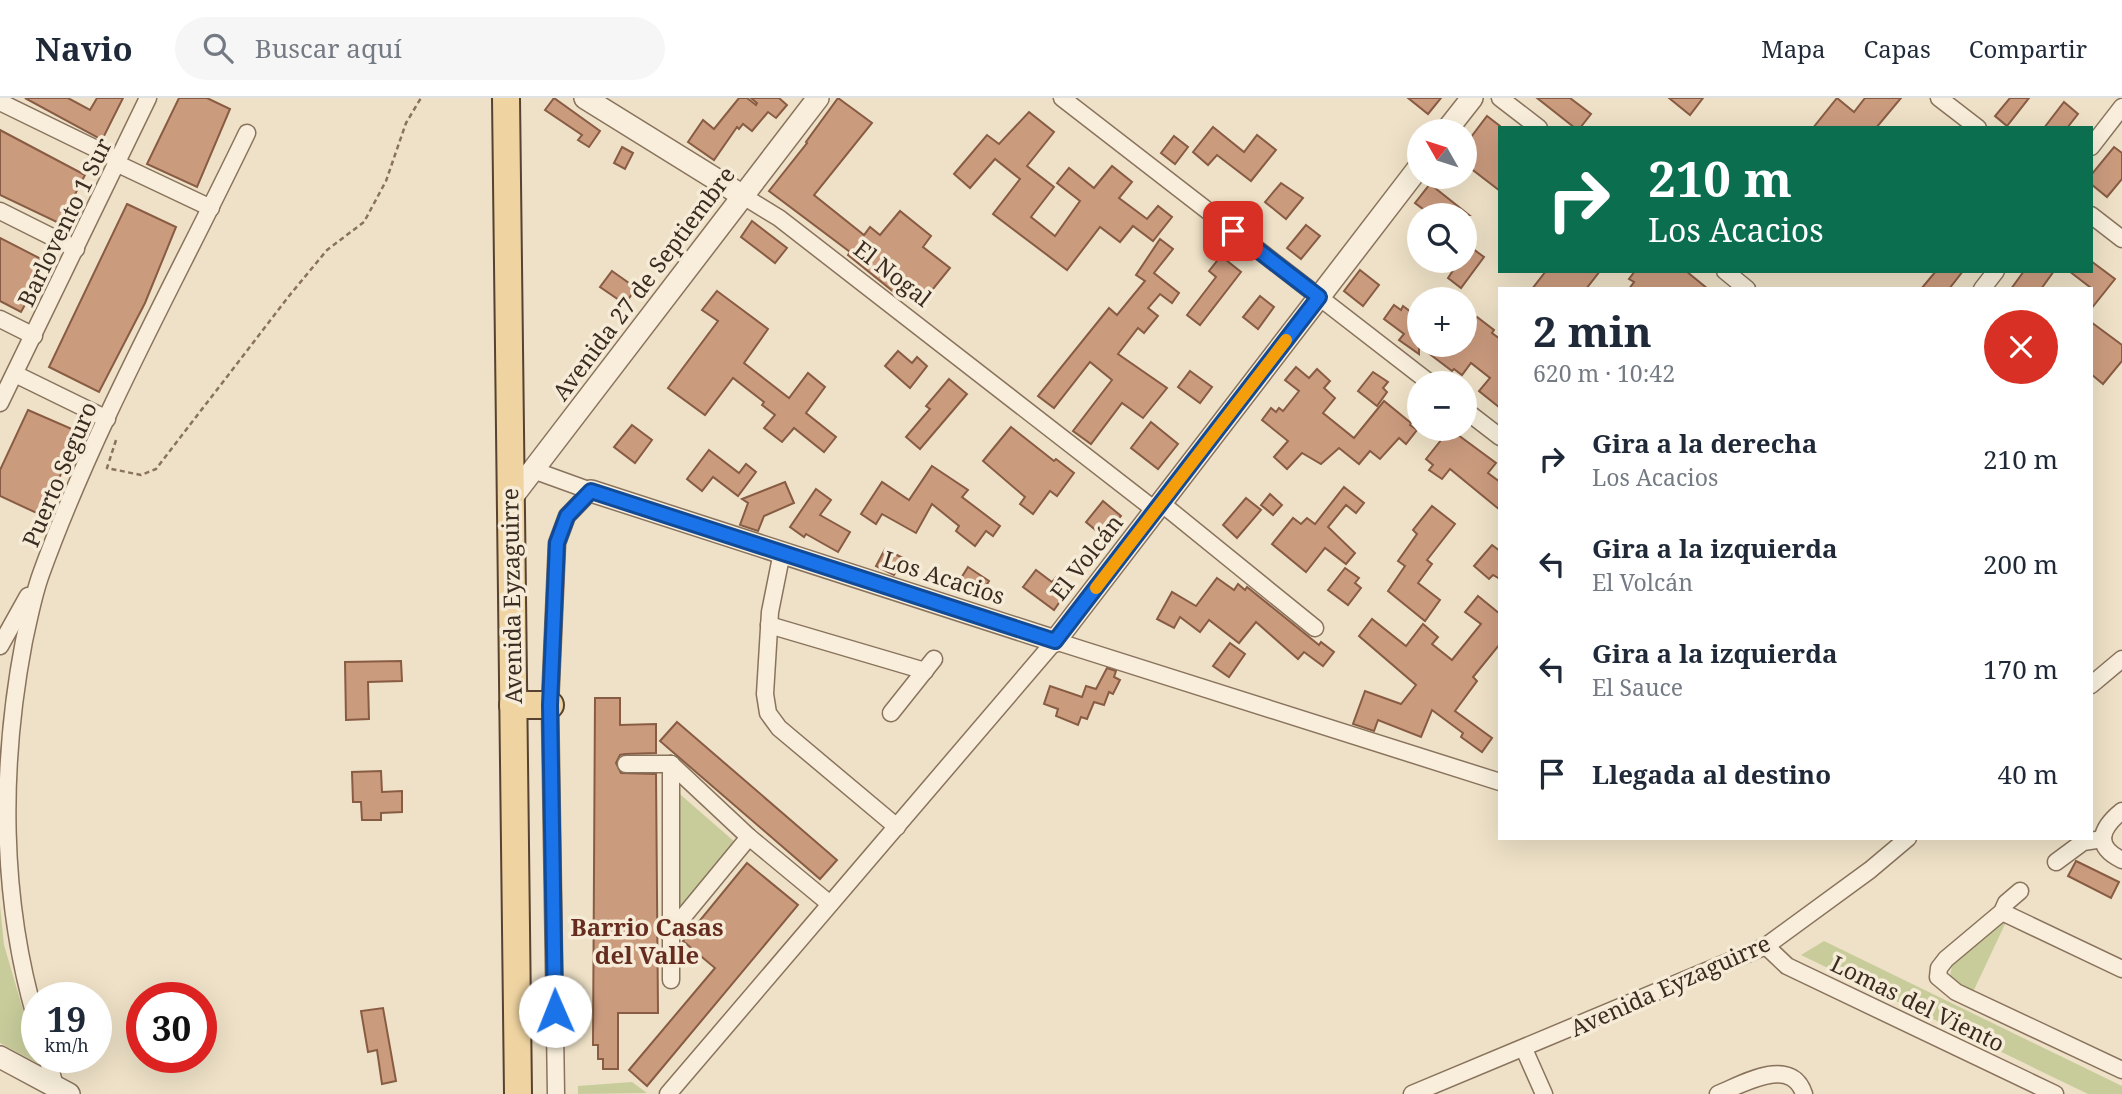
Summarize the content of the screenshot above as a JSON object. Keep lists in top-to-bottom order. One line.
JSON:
{"streets":{"main road":["Avenida Eyzaguirre"],"street":["Barlovento 1 Sur","El Nogal","Avenida 27 de Septiembre","Puerto Seguro","El Volcán","Los Acacios","Lomas del Viento"]},"crossings":[["El Nogal","Avenida 27 de Septiembre"],["El Nogal","El Volcán"],["Avenida 27 de Septiembre","Los Acacios"],["Avenida 27 de Septiembre","Avenida Eyzaguirre"],["El Volcán","Los Acacios"],["Avenida Eyzaguirre","Lomas del Viento"]],"districts":["Barrio Casas del Valle"],"north":"top left","page":{"header":"Navio","search":"Buscar aquí","nav":["Mapa","Capas","Compartir"],"map_buttons":["+","−"],"turn":["210 m","Los Acacios"],"heading":["2 min","620 m · 10:42"],"list":[{"name":"Gira a la derecha","note":"Los Acacios","value":"210 m"},{"name":"Gira a la izquierda","note":"El Volcán","value":"200 m"},{"name":"Gira a la izquierda","note":"El Sauce","value":"170 m"},{"name":"Llegada al destino","value":"40 m"}],"speed":"19 km/h","limit":"30"}}
